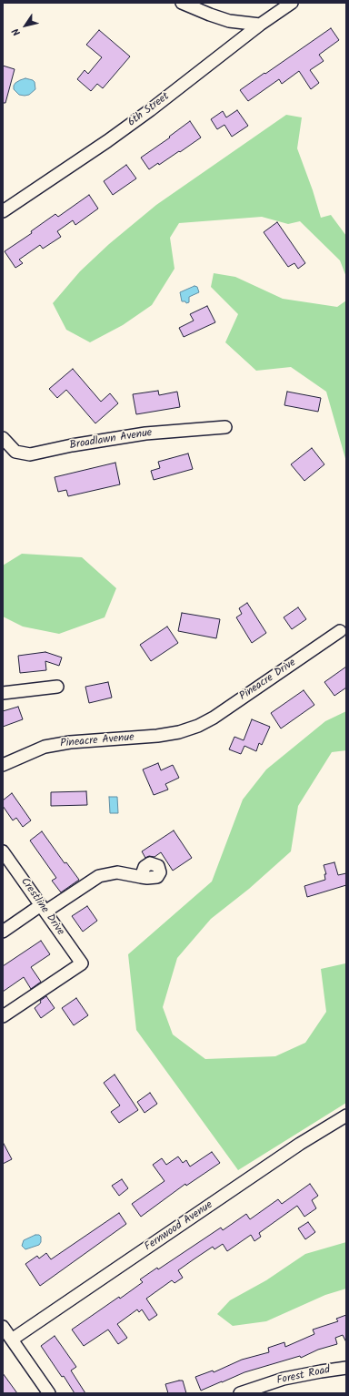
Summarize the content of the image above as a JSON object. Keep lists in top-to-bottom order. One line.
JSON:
{"streets":{"street":["6th Street","Broadlawn Avenue","Pineacre Drive","Pineacre Avenue","Crestline Drive","Fernwood Avenue","Forest Road"]},"crossings":[["Pineacre Drive","Pineacre Avenue"]],"north":"bottom left"}
